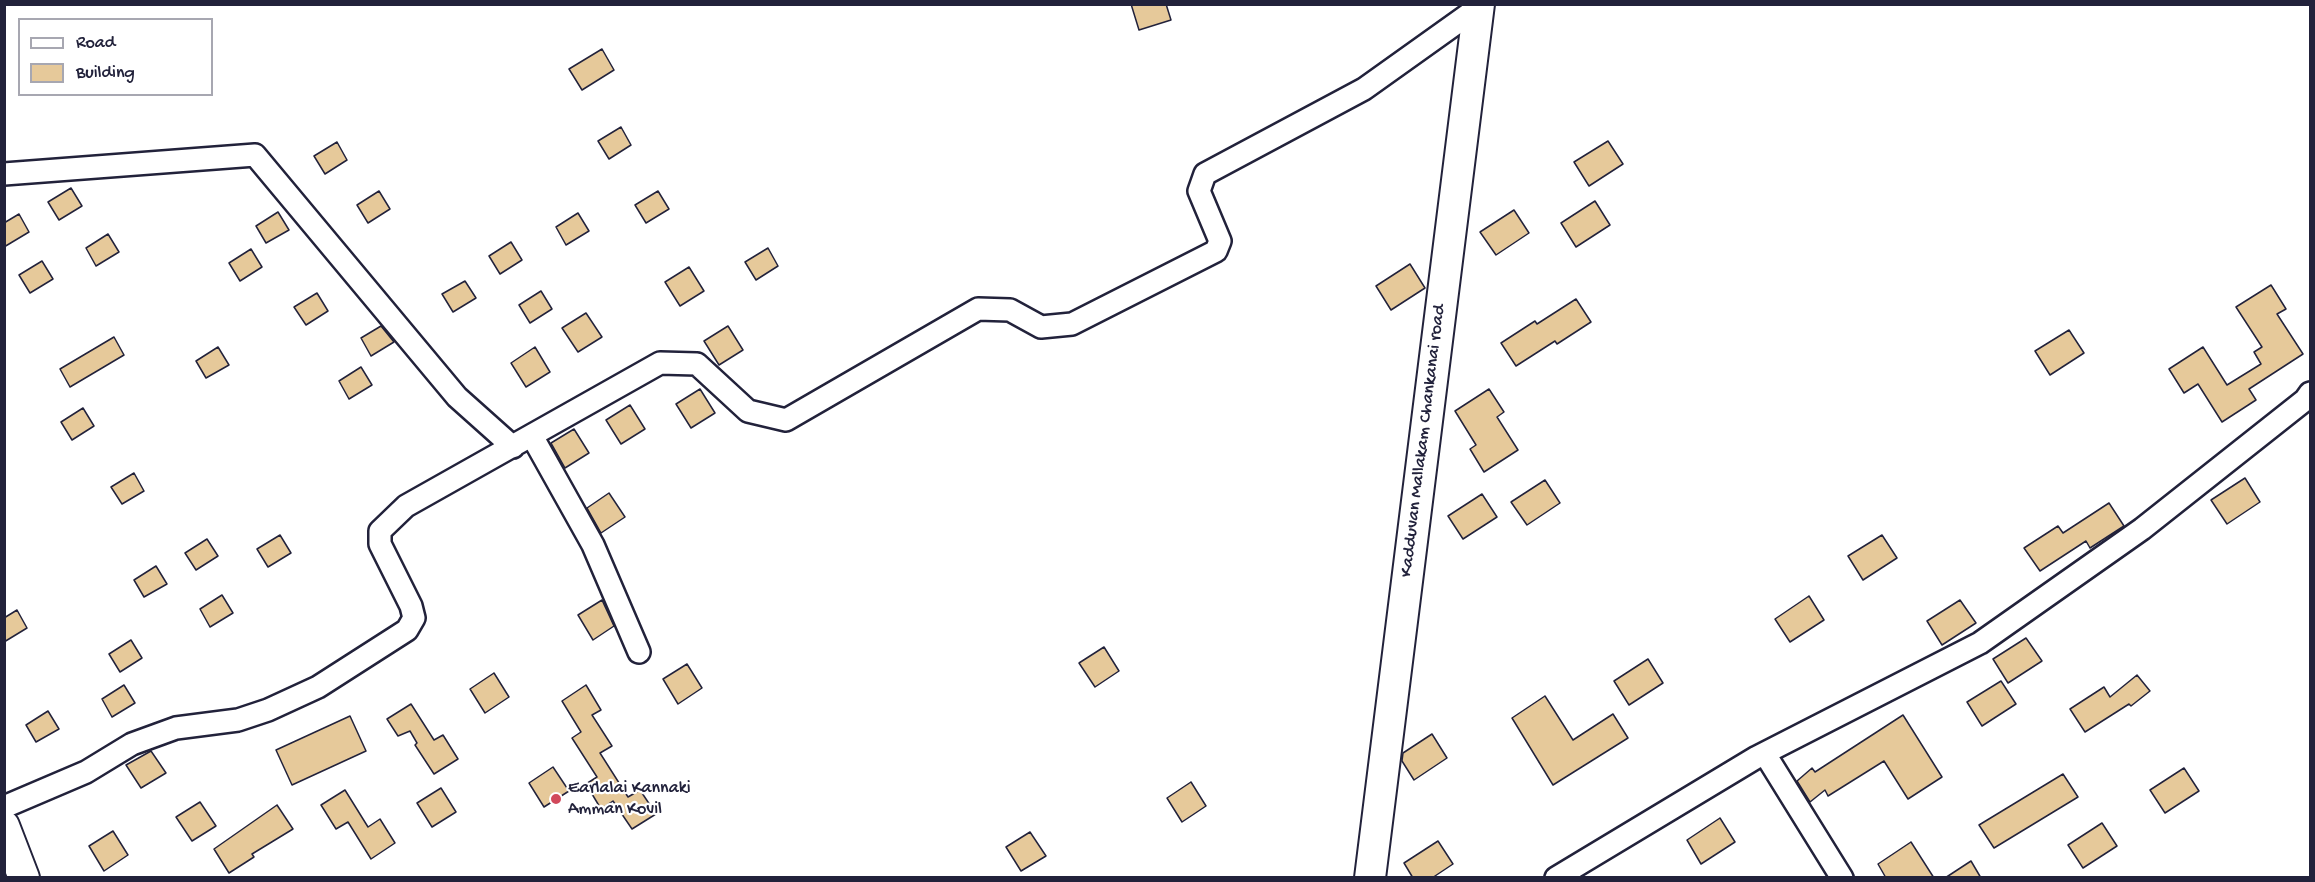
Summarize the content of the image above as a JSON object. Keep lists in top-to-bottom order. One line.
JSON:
{"streets":{"main road":["Kadduvan Mallakam Chankanai road"]},"places":["Earlalai Kannaki Amman Kovil"],"legend":["Road","Building"]}
